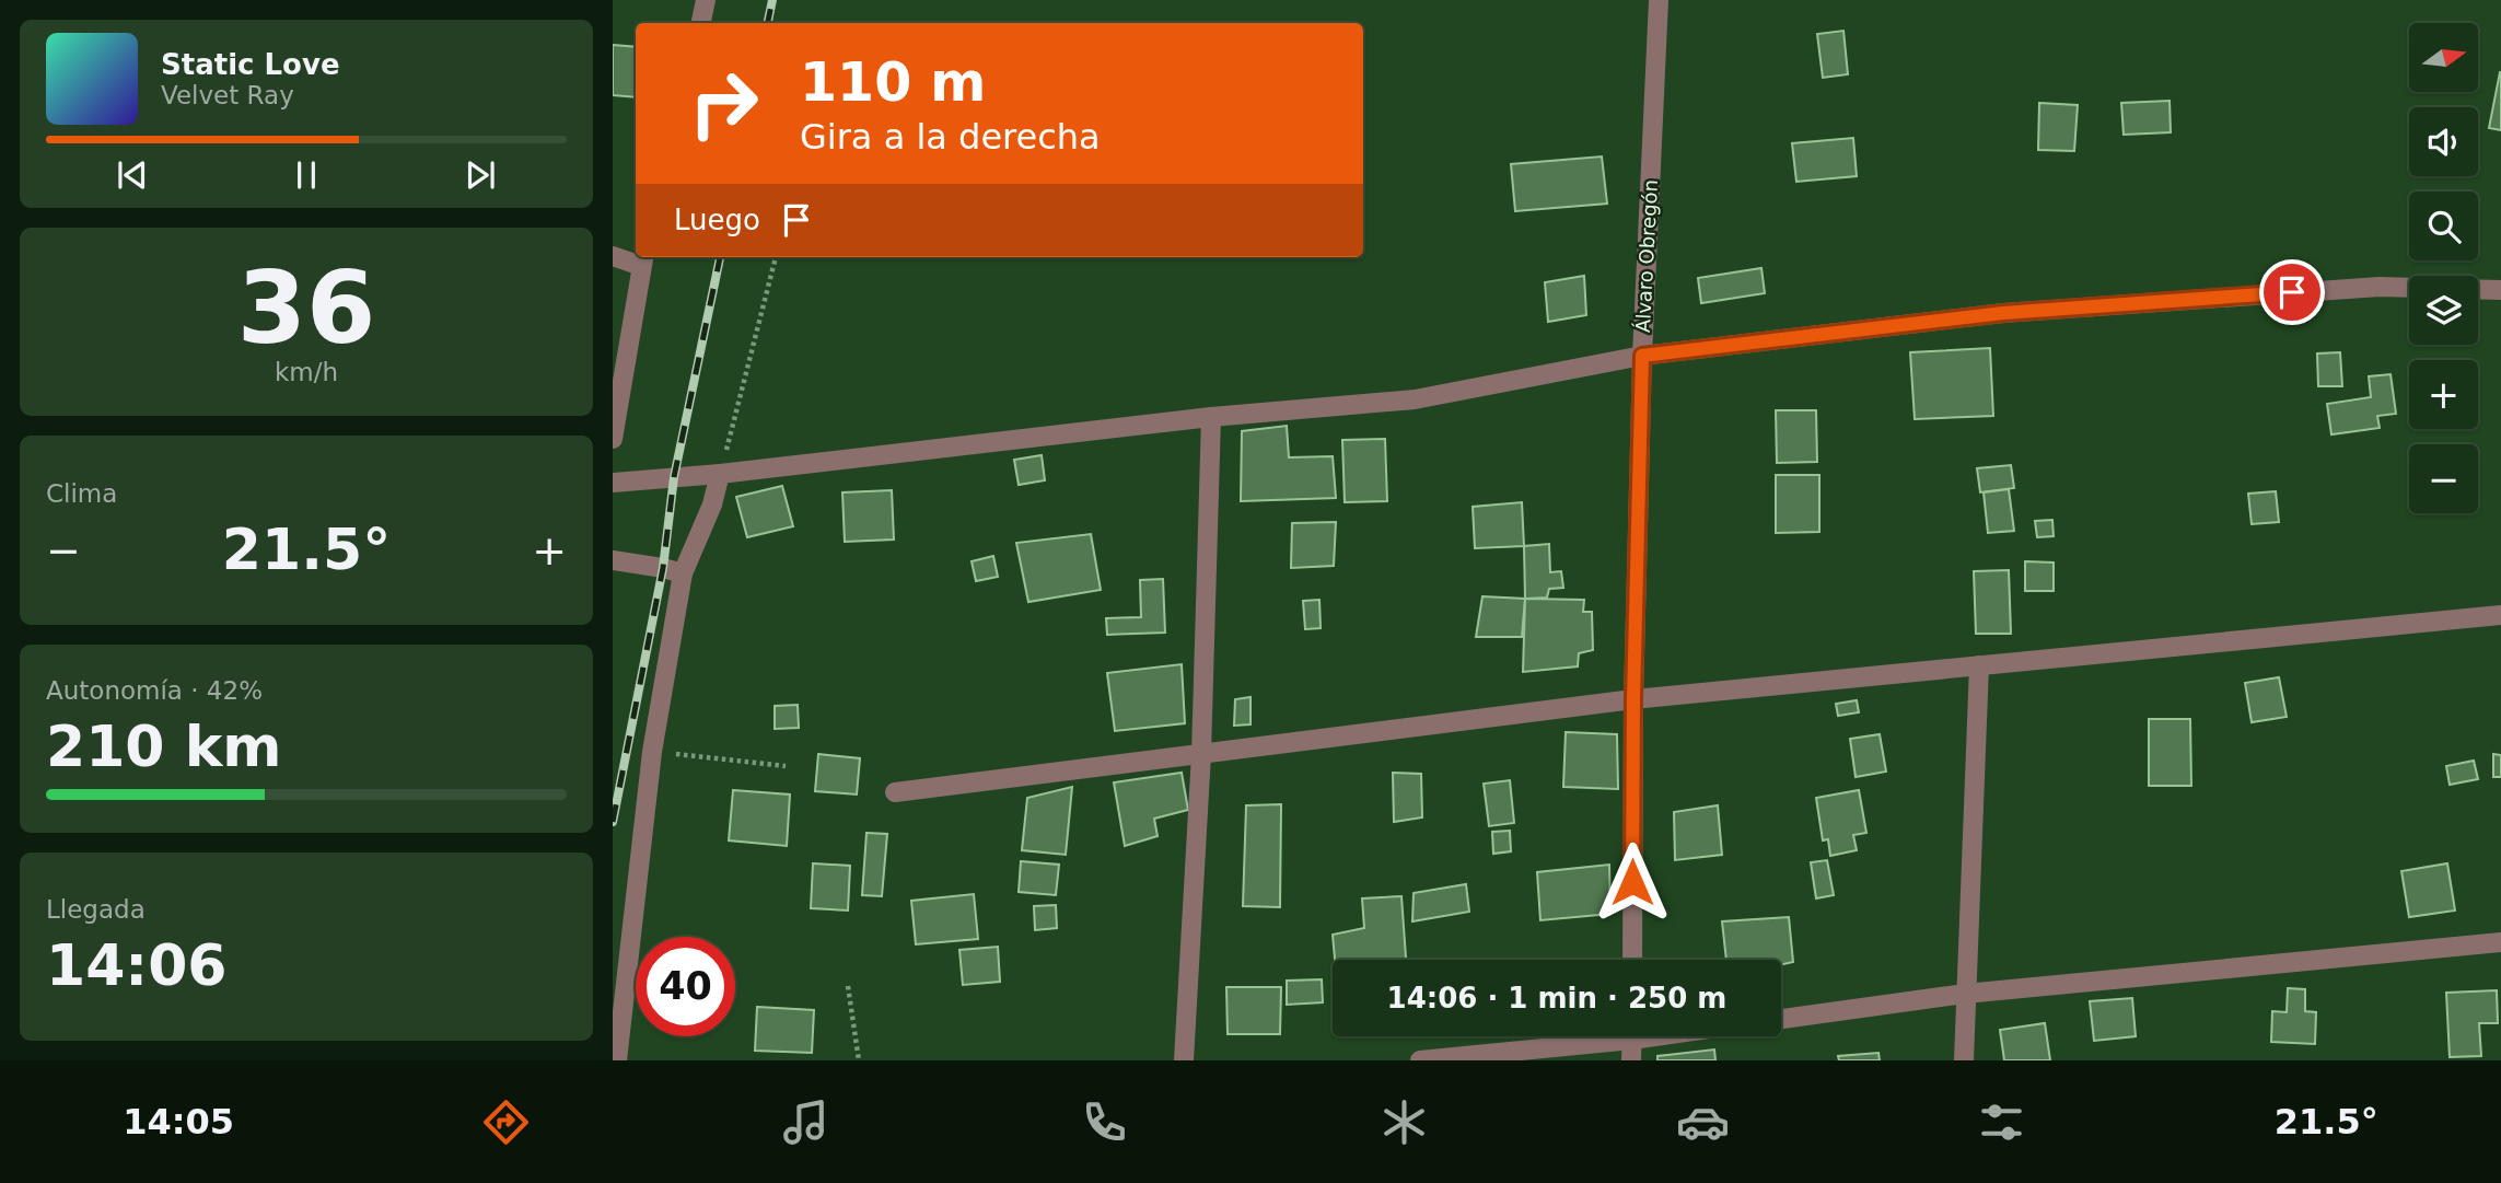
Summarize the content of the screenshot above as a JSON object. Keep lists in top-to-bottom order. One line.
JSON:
{"streets":{"street":["Álvaro Obregón"]},"north":"right","page":{"map_buttons":["+","−"],"turn":["110 m","Gira a la derecha"],"song":["Static Love","Velvet Ray"],"then":"Luego","tile":[["36","km/h"],"Clima",["Autonomía · 42%","210 km"],["Llegada","14:06"]],"heat":["−","21.5°","+"],"limit":"40","trip":"14:06 · 1 min · 250 m","tabs":["14:05","21.5°"]}}
